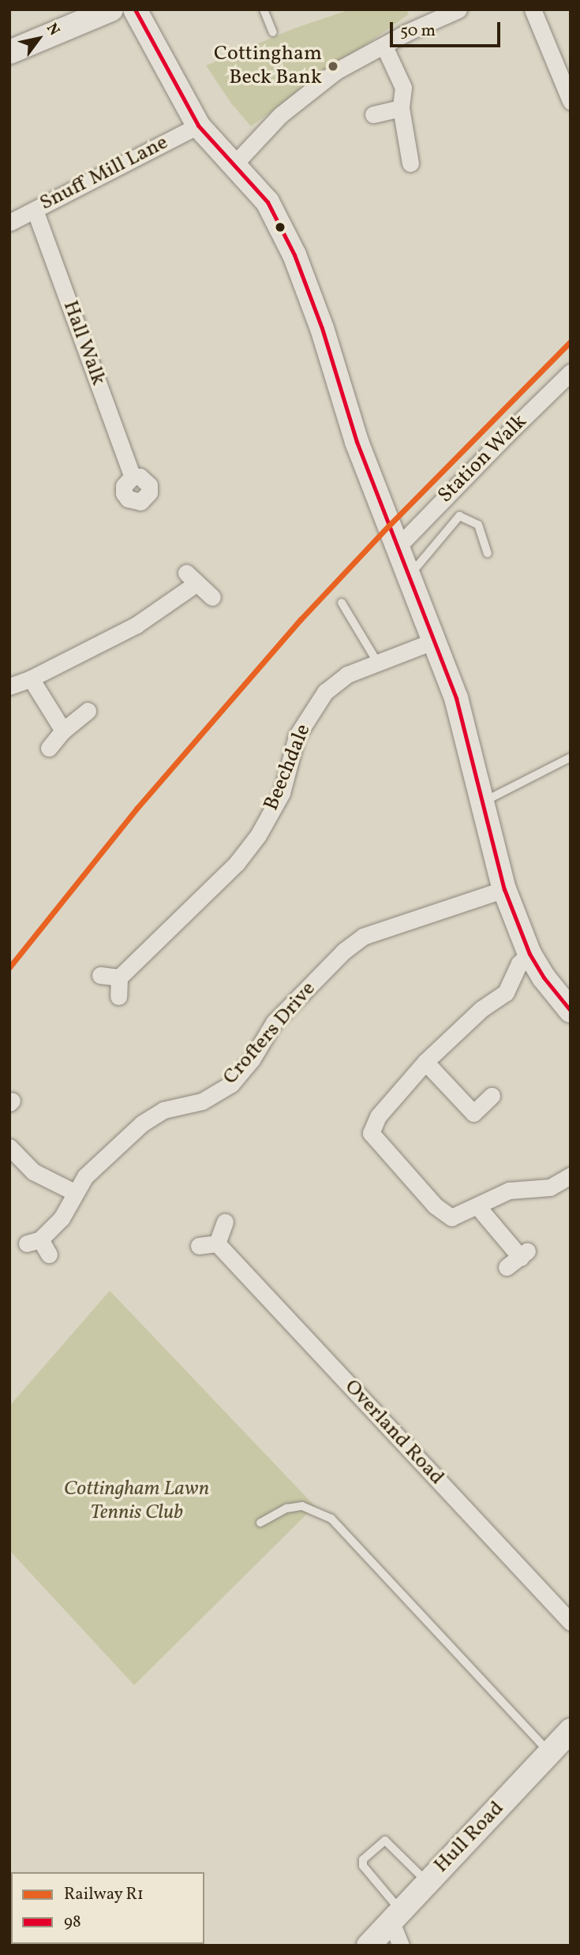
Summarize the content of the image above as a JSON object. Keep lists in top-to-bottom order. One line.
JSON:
{"streets":{"main road":["Hull Road"],"street":["Snuff Mill Lane","Hall Walk","Station Walk","Beechdale","Crofters Drive","Overland Road"]},"crossings":[["Snuff Mill Lane","Hall Walk"]],"parks":["Cottingham Lawn Tennis Club"],"places":["Cottingham Beck Bank"],"lines":["transit line 98","rail line R1"],"legend":["Railway R1","98"],"scale_bar":"50 m","north":"top right"}
